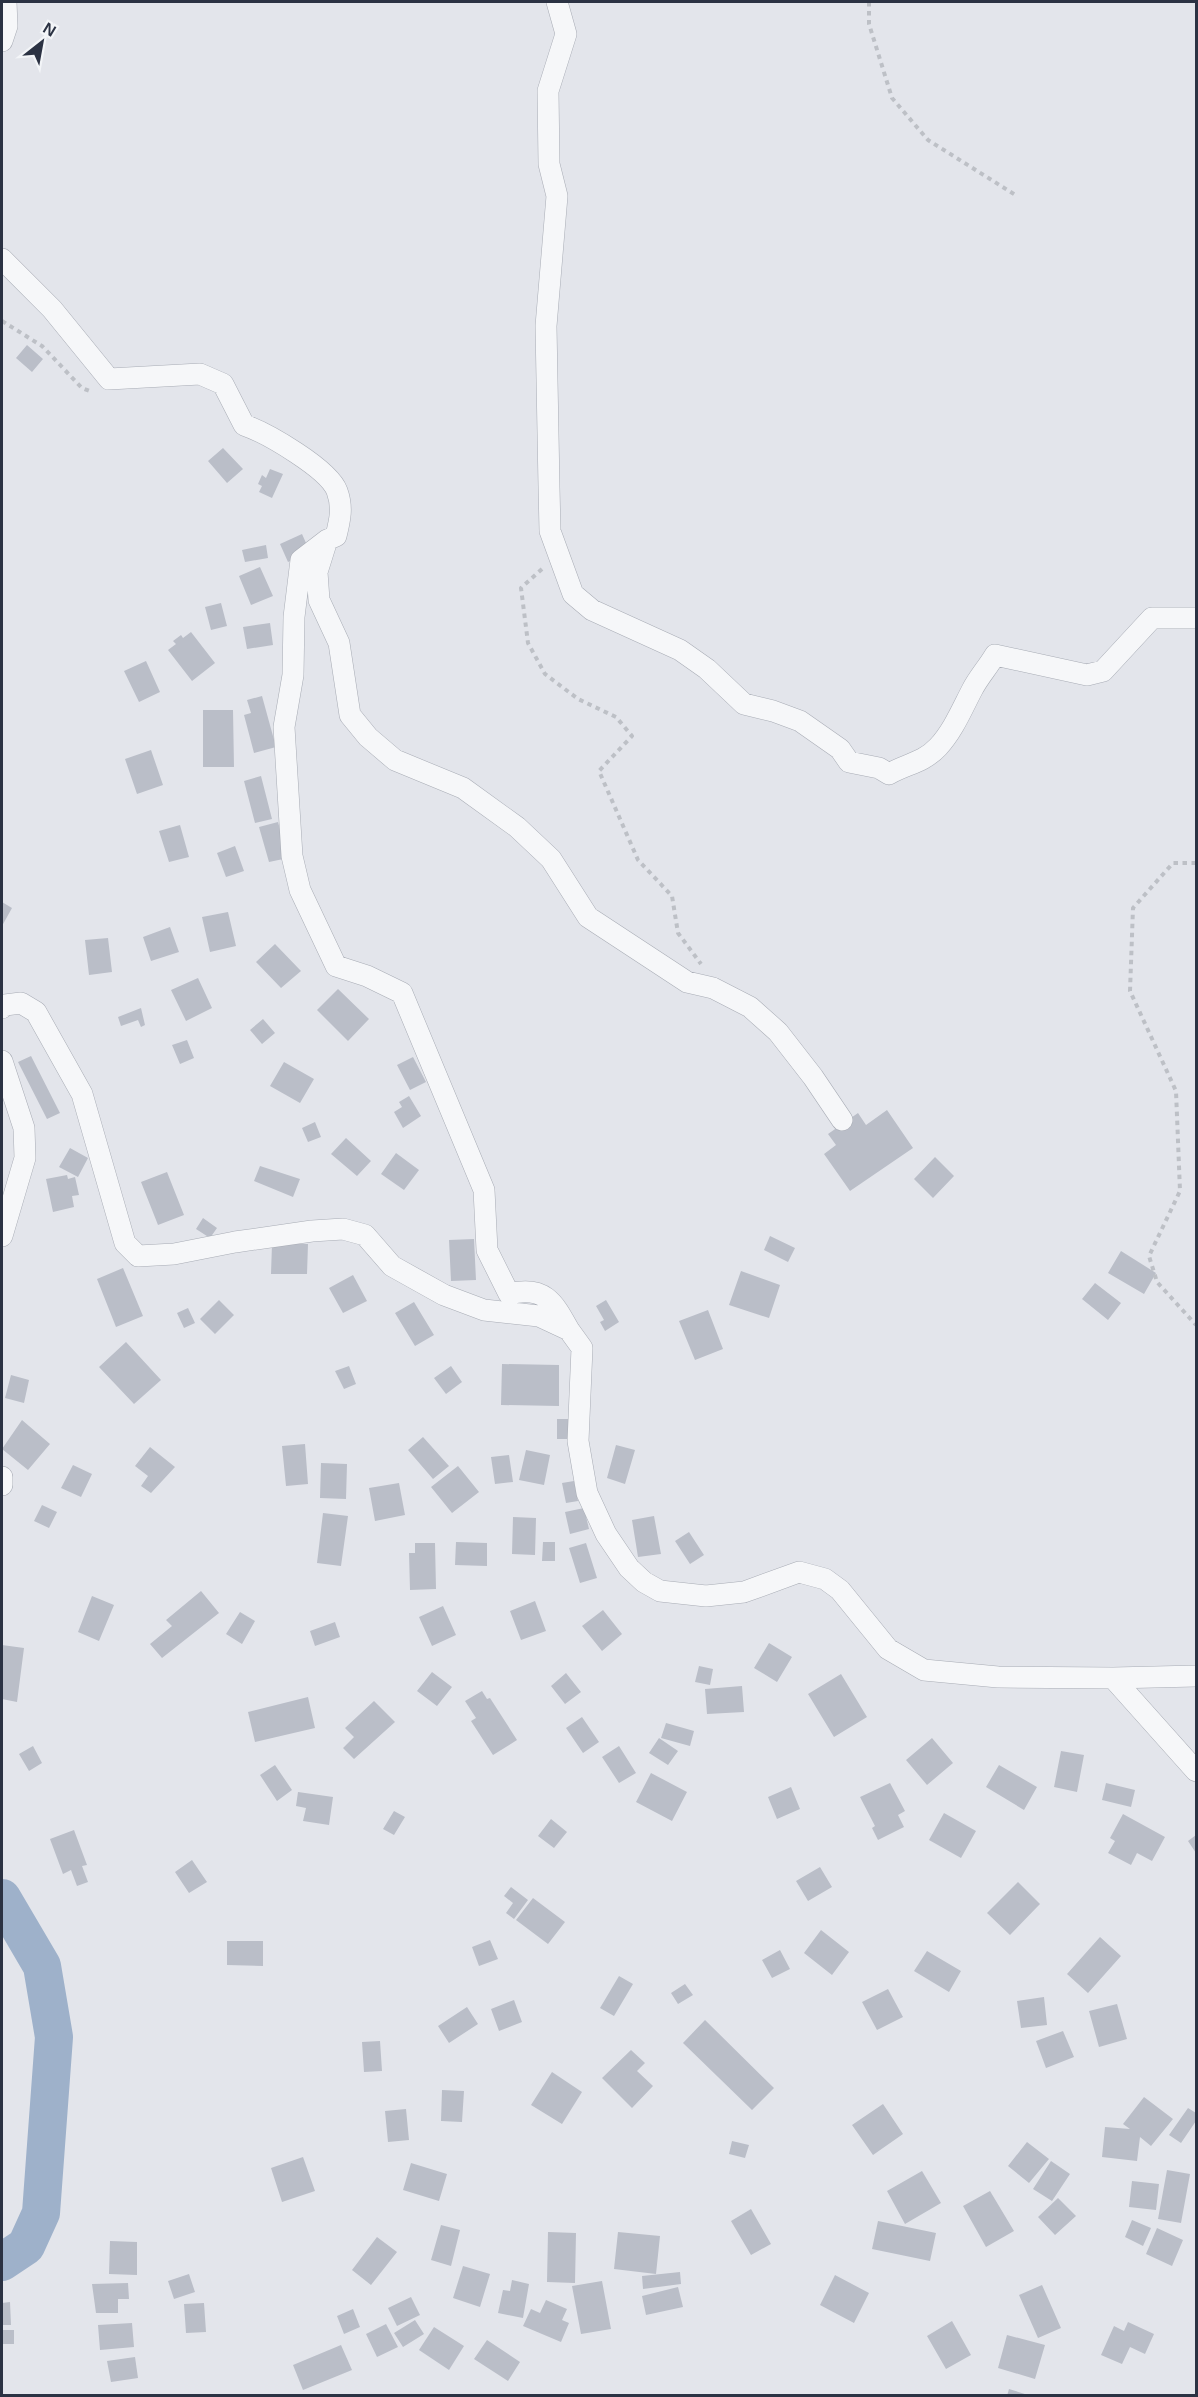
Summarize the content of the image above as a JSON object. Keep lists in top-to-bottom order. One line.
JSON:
{"north":"top right"}
